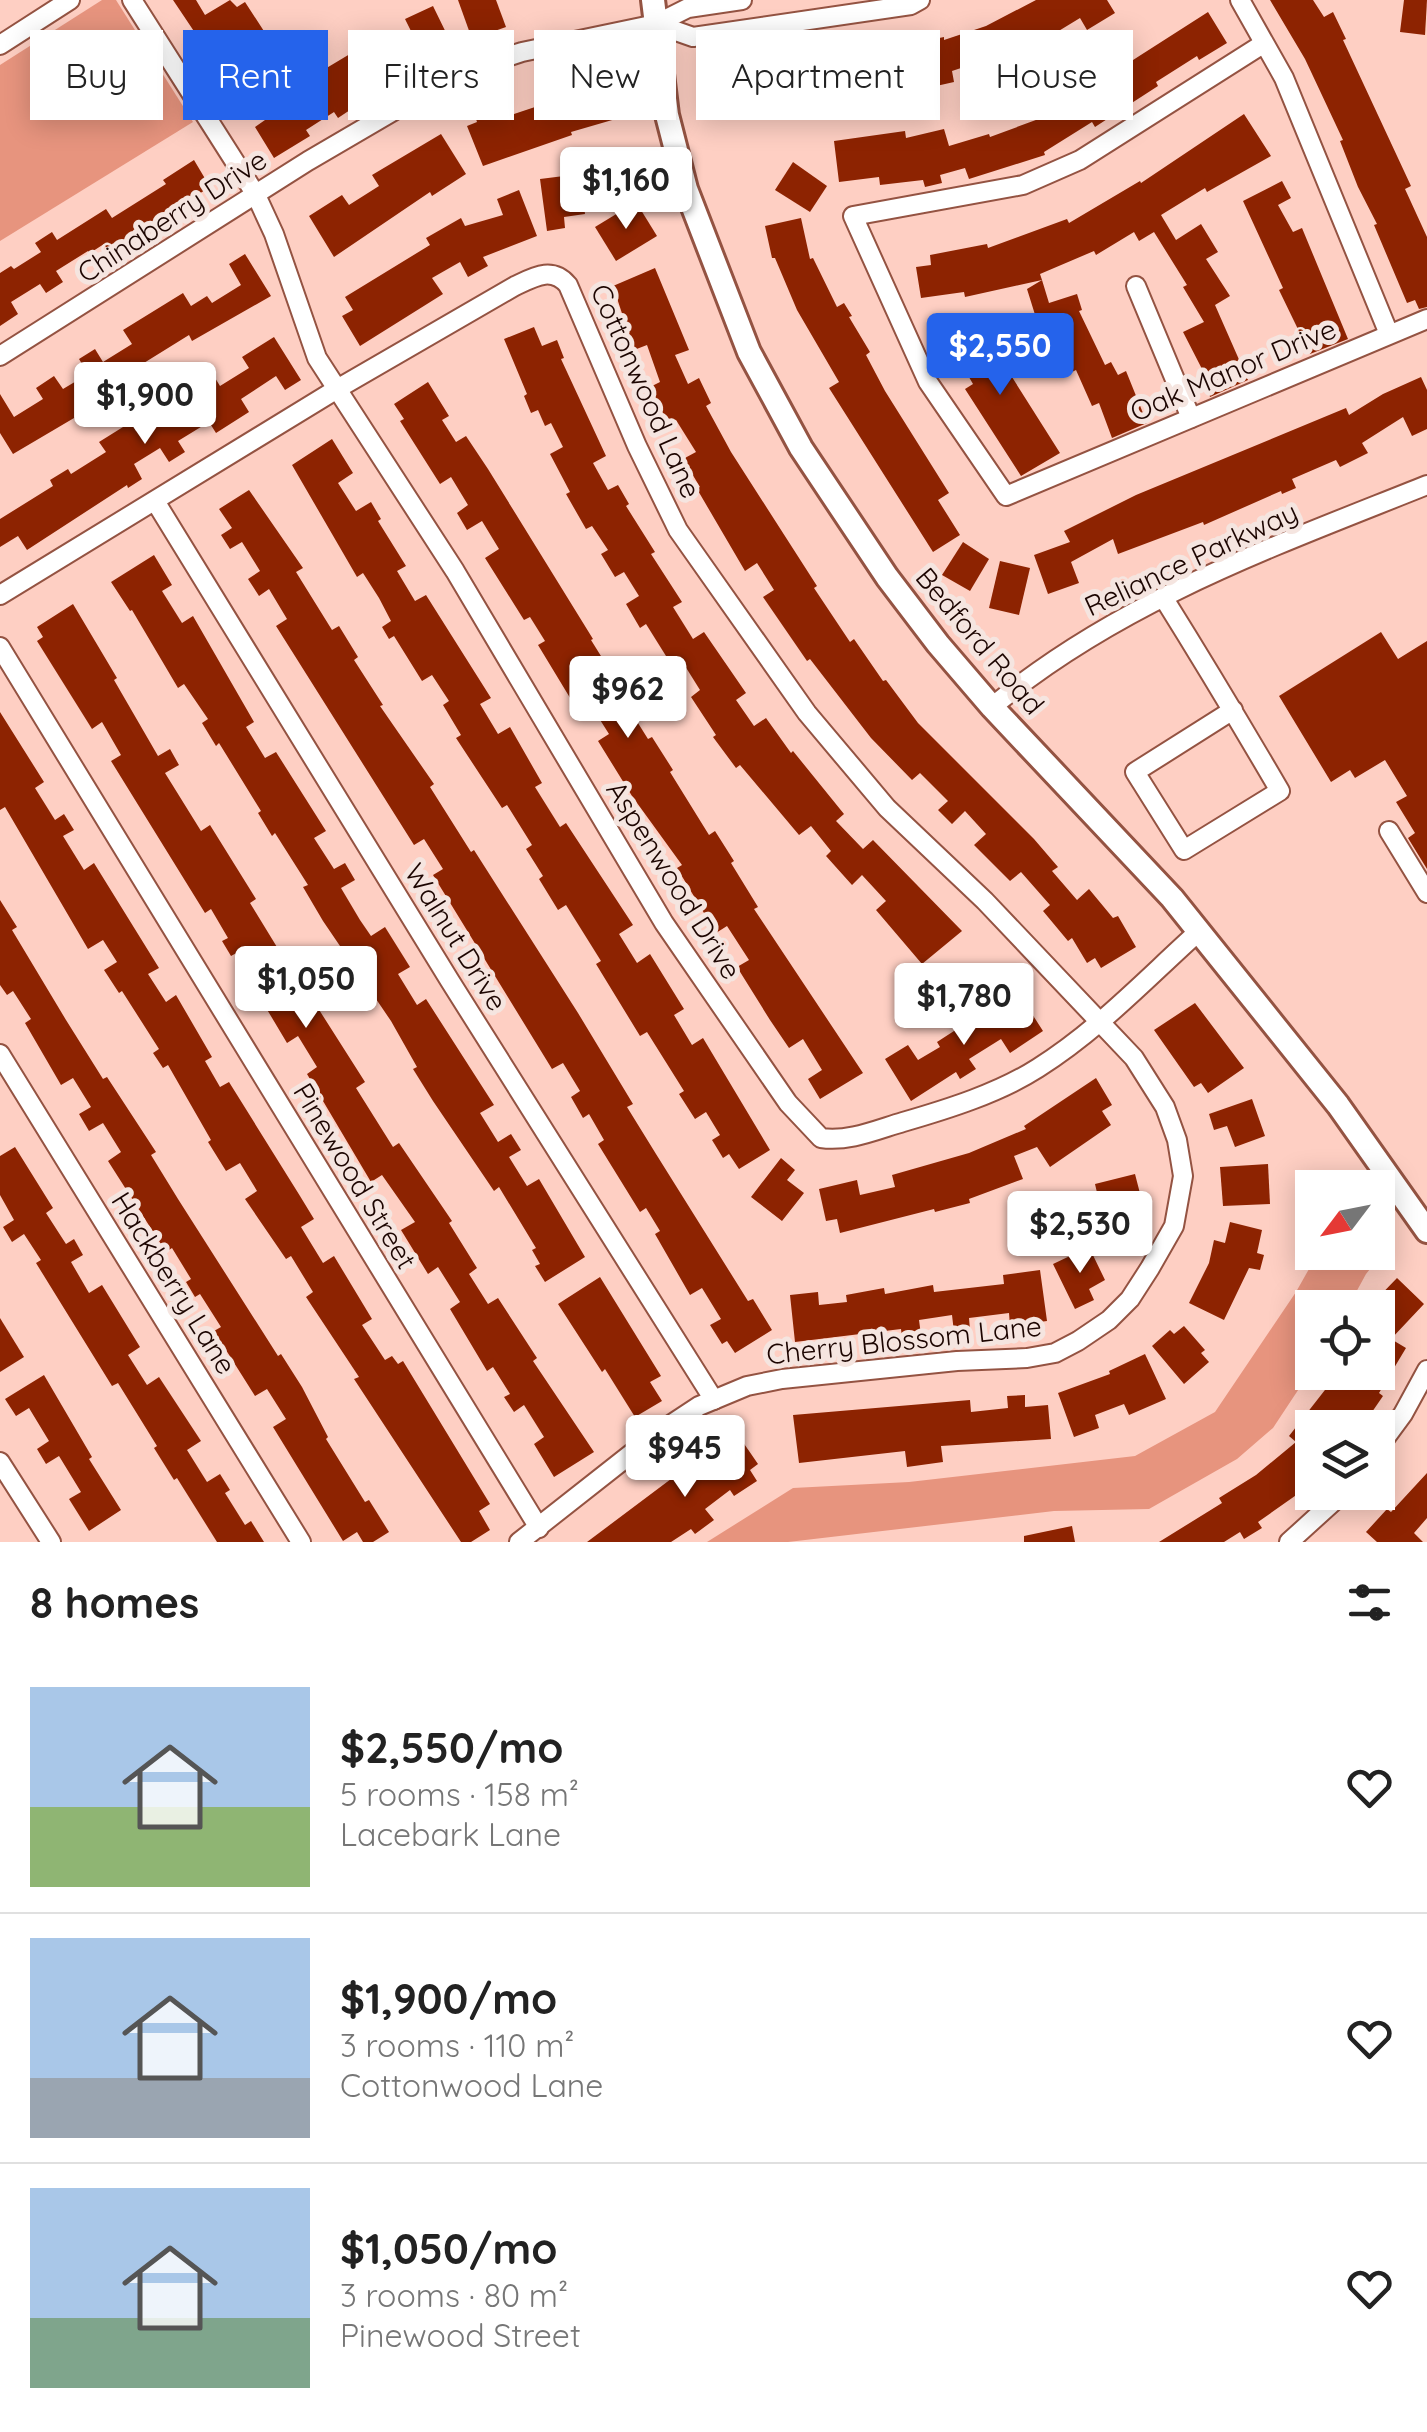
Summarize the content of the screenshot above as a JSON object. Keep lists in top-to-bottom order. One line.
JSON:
{"streets":{"main road":["Bedford Road"],"street":["Chinaberry Drive","Oak Manor Drive","Cottonwood Lane","Reliance Parkway","Aspenwood Drive","Walnut Drive","Pinewood Street","Hackberry Lane","Cherry Blossom Lane"]},"crossings":[["Chinaberry Drive","Bedford Road"],["Chinaberry Drive","Aspenwood Drive"],["Cottonwood Lane","Aspenwood Drive"],["Cottonwood Lane","Walnut Drive"],["Cottonwood Lane","Cherry Blossom Lane"],["Reliance Parkway","Bedford Road"],["Bedford Road","Aspenwood Drive"],["Aspenwood Drive","Cherry Blossom Lane"],["Walnut Drive","Cherry Blossom Lane"],["Pinewood Street","Cherry Blossom Lane"]],"north":"bottom left","page":{"chip":["Buy","Rent","Filters","New","Apartment","House"],"price":["$1,160","$2,550","$1,900","$962","$1,050","$1,780","$2,530","$945"],"heading":"8 homes","list":[{"name":"$2,550/mo","note":"5 rooms · 158 m² · Lacebark Lane"},{"name":"$1,900/mo","note":"3 rooms · 110 m² · Cottonwood Lane"},{"name":"$1,050/mo","note":"3 rooms · 80 m² · Pinewood Street"}]}}
